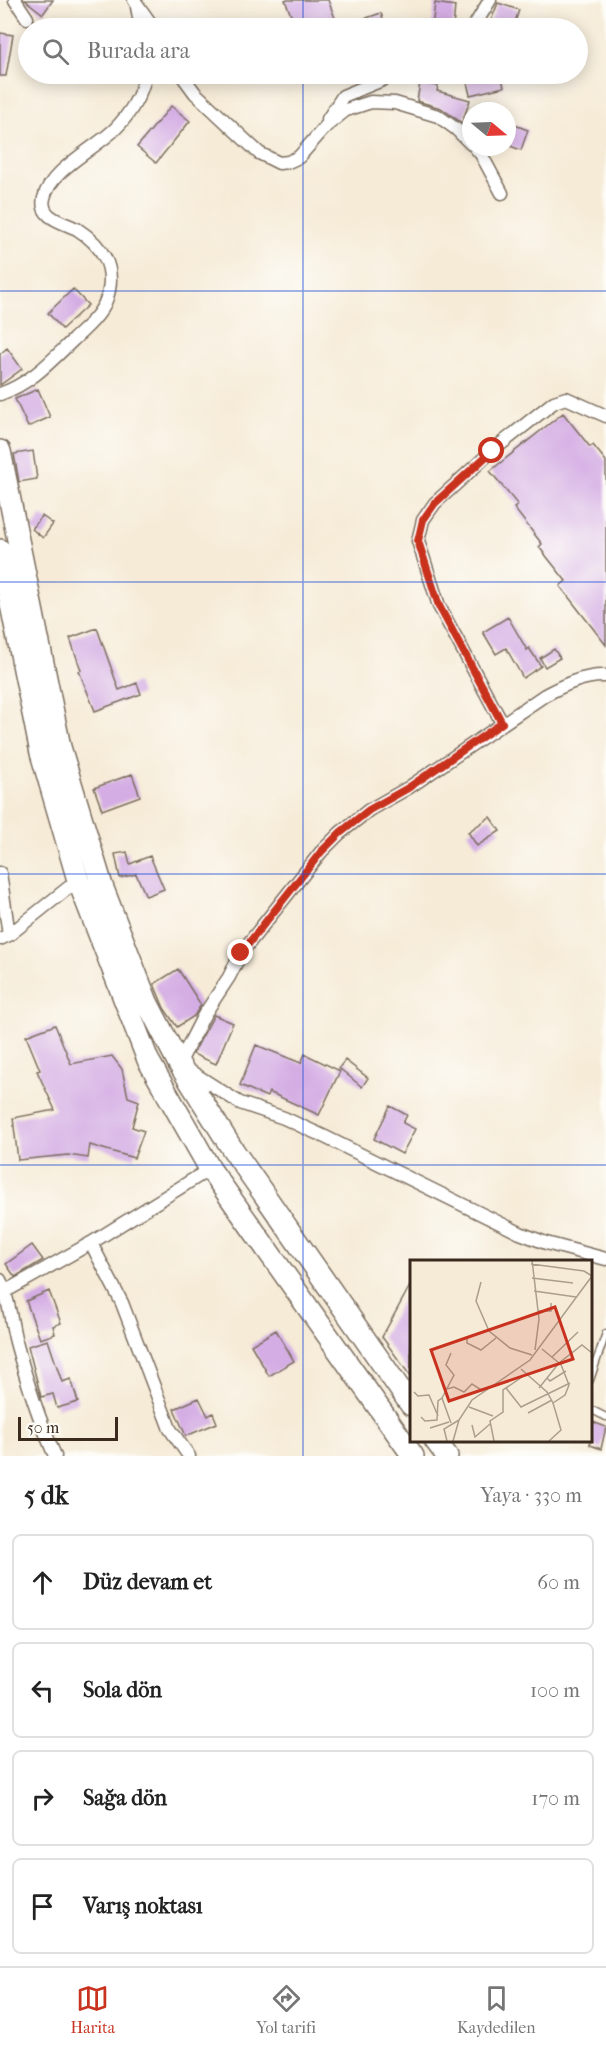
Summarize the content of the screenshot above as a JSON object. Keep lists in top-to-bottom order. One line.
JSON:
{"scale_bar":"50 m","north":"right","page":{"search":"Burada ara","scale":"50 m","heading":["5 dk","Yaya · 330 m"],"list":[["Düz devam et","60 m"],["Sola dön","100 m"],["Sağa dön","170 m"],"Varış noktası"],"nav":["Harita","Yol tarifi","Kaydedilen"]}}
